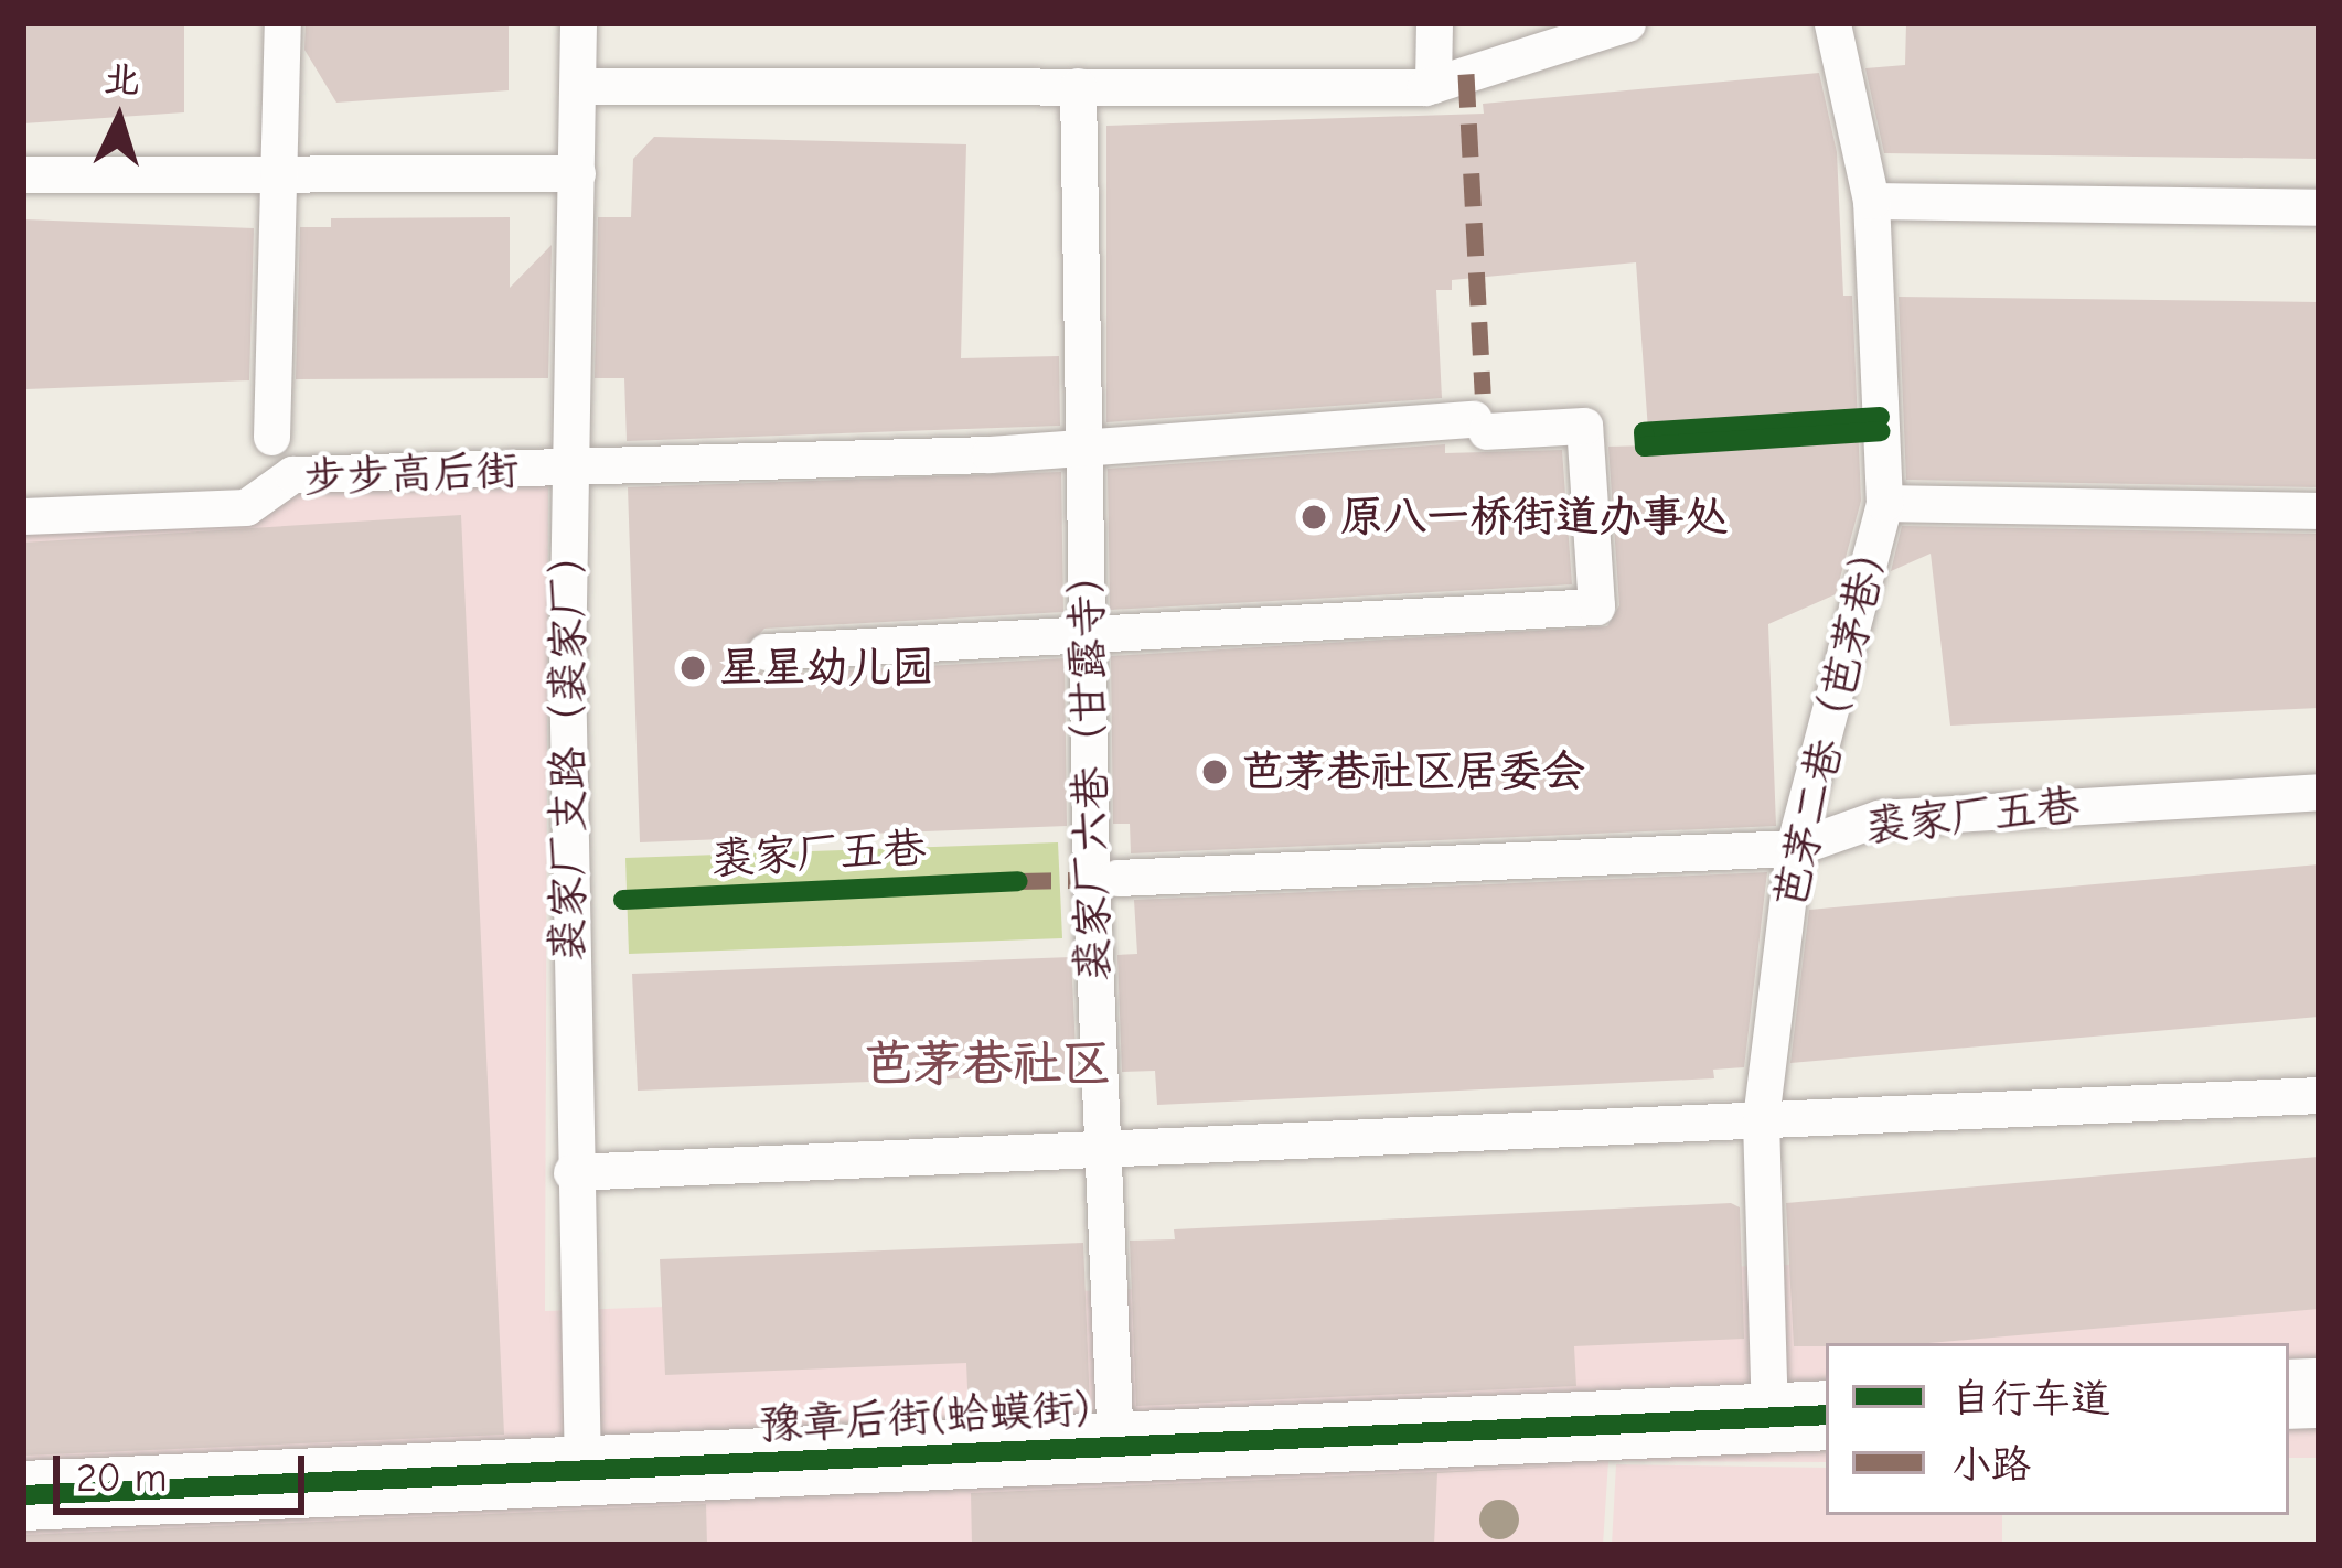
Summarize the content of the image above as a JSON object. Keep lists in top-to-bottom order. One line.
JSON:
{"streets":{"street":["豫章后街(蛤蟆街)"],"lane":["步步高后街","芭茅二巷（芭茅巷）","裘家厂支路（裘家厂）","裘家厂六巷（甘露寺）","裘家厂五巷"]},"crossings":[["步步高后街","裘家厂支路（裘家厂）"],["步步高后街","裘家厂六巷（甘露寺）"],["芭茅二巷（芭茅巷）","裘家厂五巷"],["芭茅二巷（芭茅巷）","豫章后街(蛤蟆街)"],["裘家厂支路（裘家厂）","豫章后街(蛤蟆街)"],["裘家厂六巷（甘露寺）","豫章后街(蛤蟆街)"]],"districts":["芭茅巷社区"],"places":["原八一桥街道办事处","星星幼儿园","芭茅巷社区居委会"],"legend":["自行车道","小路"],"scale_bar":"20 m","north":"top"}
